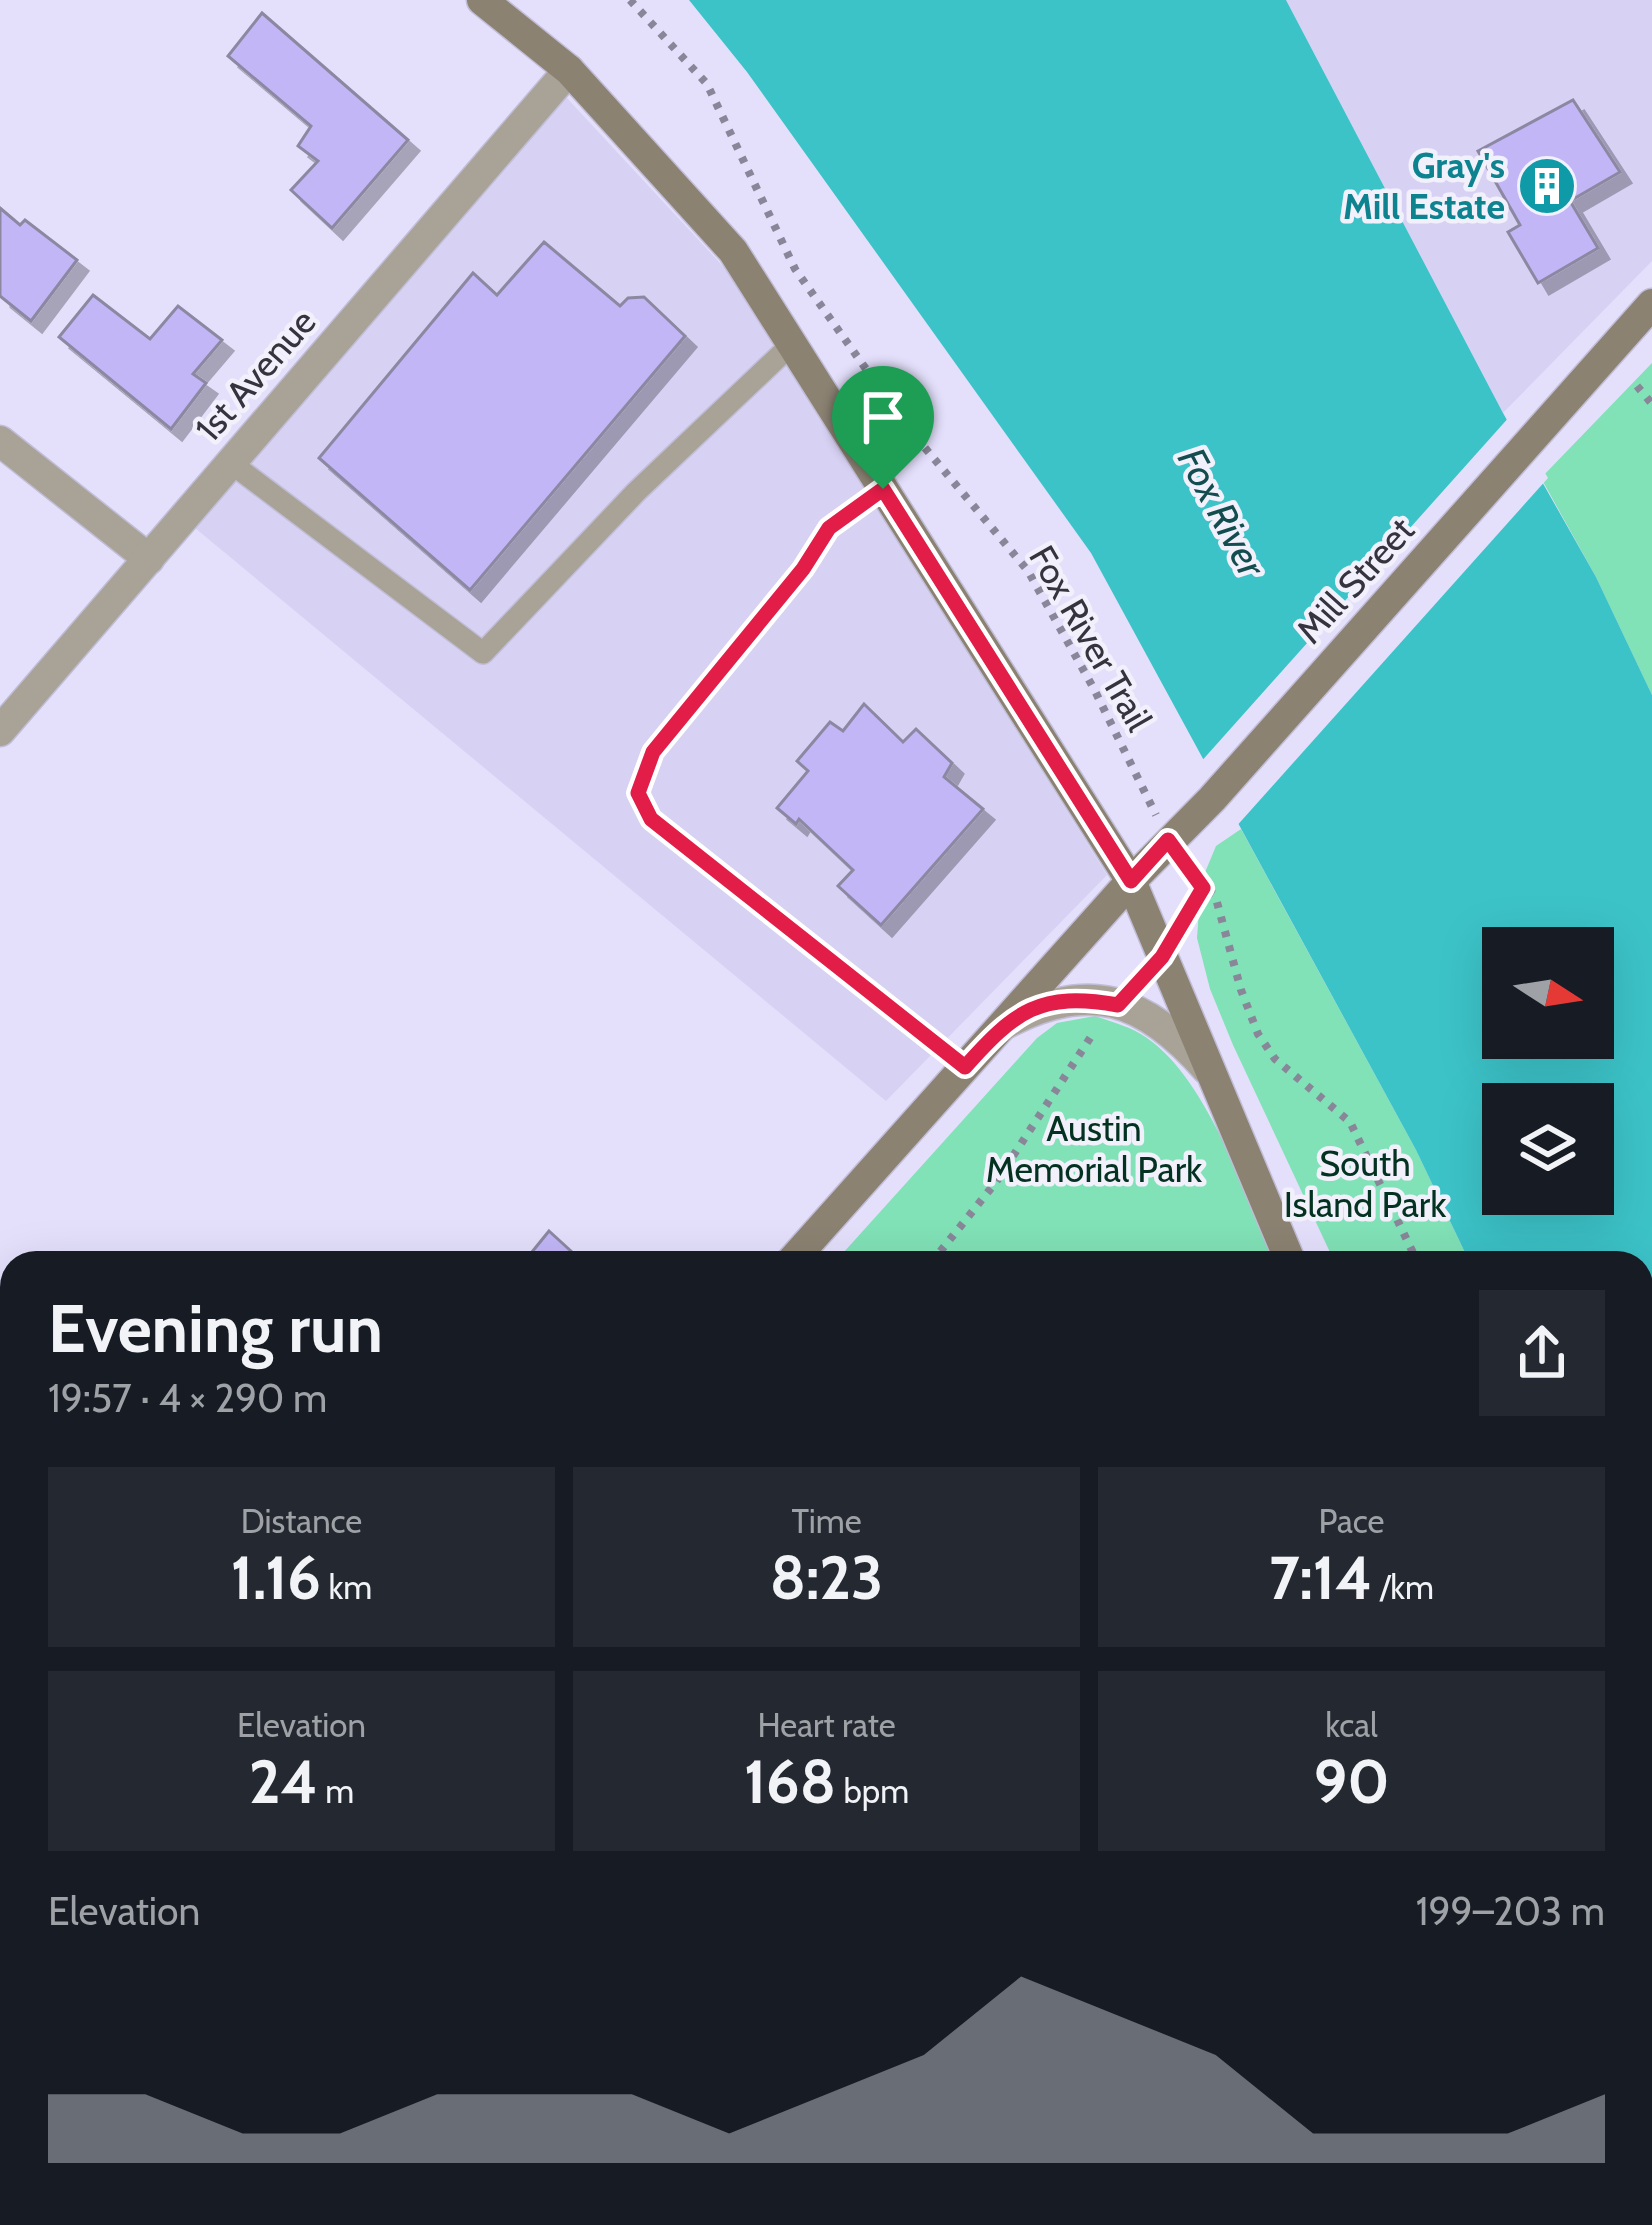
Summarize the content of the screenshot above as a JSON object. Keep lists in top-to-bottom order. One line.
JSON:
{"streets":{"street":["1st Avenue","Mill Street"],"path":["Fox River Trail"]},"crossings":[["Mill Street","Fox River Trail"]],"water":["Fox River"],"parks":["Austin Memorial Park","South Island Park"],"places":{"building":["Gray's Mill Estate"]},"north":"right","page":{"heading":["Evening run","19:57 · 4 × 290 m"],"stats":[["Distance","1.16 km"],["Time","8:23"],["Pace","7:14 /km"],["Elevation","24 m"],["Heart rate","168 bpm"],["kcal","90"]],"chart":["Elevation","199–203 m"]}}
